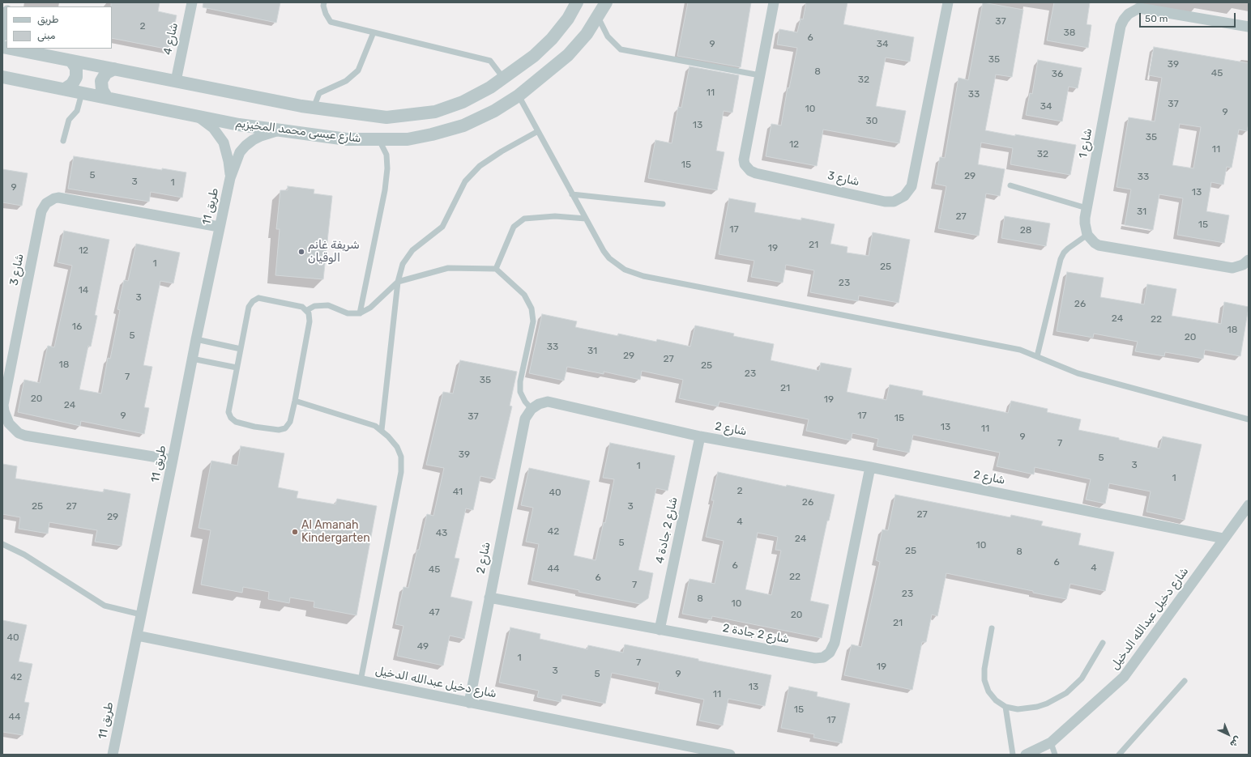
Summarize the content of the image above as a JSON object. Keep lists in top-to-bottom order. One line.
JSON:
{"streets":{"street":["شارع 4","شارع عيسى محمد المخيزيم","شارع 1","شارع 3","طريق 11","شارع 2","شارع 2 جادة 4","شارع دخيل عبدالله الدخيل","شارع 2 جادة 2"]},"crossings":[["شارع عيسى محمد المخيزيم","طريق 11"],["شارع 3","طريق 11"],["طريق 11","شارع دخيل عبدالله الدخيل"],["شارع 2","شارع 2 جادة 4"],["شارع 2","شارع دخيل عبدالله الدخيل"],["شارع 2","شارع 2 جادة 2"],["شارع 2 جادة 4","شارع 2 جادة 2"]],"places":["شريفة غانم الوقيان","Al Amanah Kindergarten"],"house_numbers":["37","2","38","6","9","34","35","39","8","45","36","32","11","33","37","34","10","9","30","13","35","12","11","32","15","5","29","33","3","1","9","13","31","27","15","17","28","21","19","12","1","25","23","14","3","26","24","22","16","18","5","20","33","31","29","27","18","25","23","7","35","21","20","19","24","9","17","37","15","13","11","9","7","39","5","3","1","1","2","41","40","26","25","27","3","27","29","4","42","43","24","5","10","25","8","6","6","4","44","45","22","6","7","23","8","10","47","20","21","40","49","1","7","19","3","5","9","42","13","11","15","44","17"],"legend":["طريق","مبنى"],"scale_bar":"50 m","north":"bottom right"}
